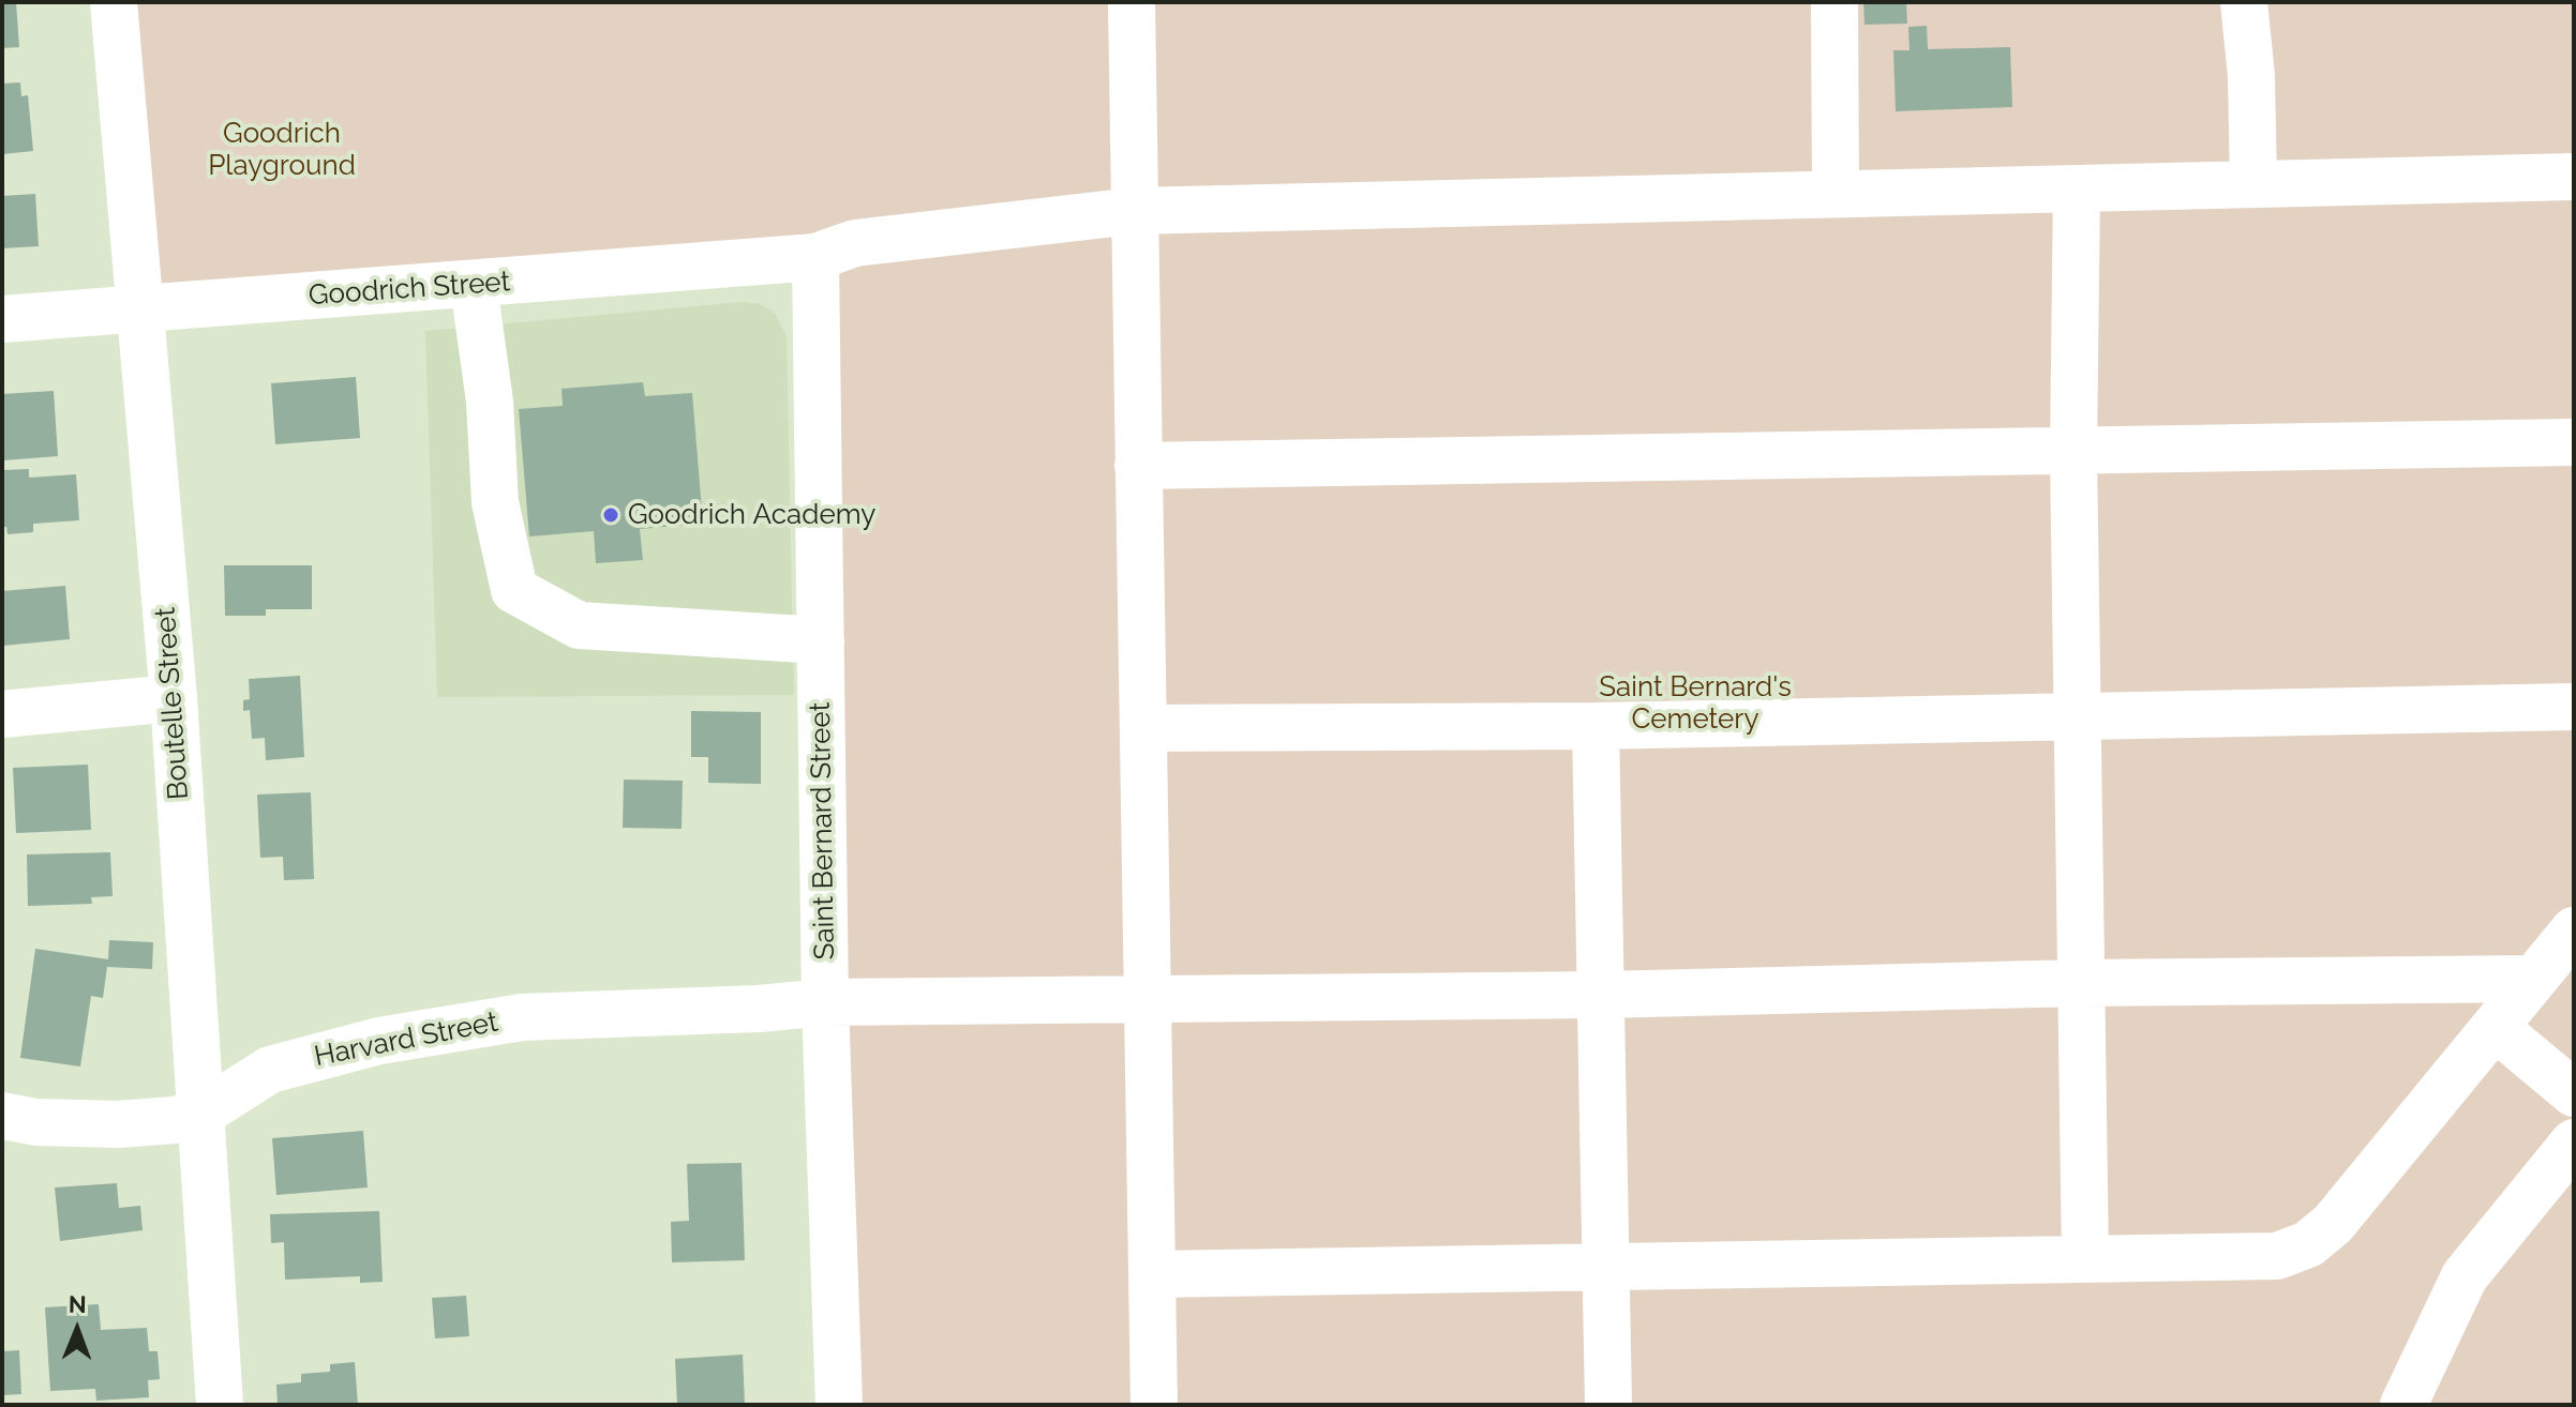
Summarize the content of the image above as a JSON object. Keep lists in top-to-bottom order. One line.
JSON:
{"streets":{"street":["Goodrich Street","Boutelle Street","Saint Bernard Street","Harvard Street"]},"crossings":[["Goodrich Street","Boutelle Street"],["Goodrich Street","Saint Bernard Street"],["Boutelle Street","Harvard Street"],["Saint Bernard Street","Harvard Street"]],"parks":["Goodrich Playground","Saint Bernard's Cemetery"],"places":["Goodrich Academy"],"north":"top"}
